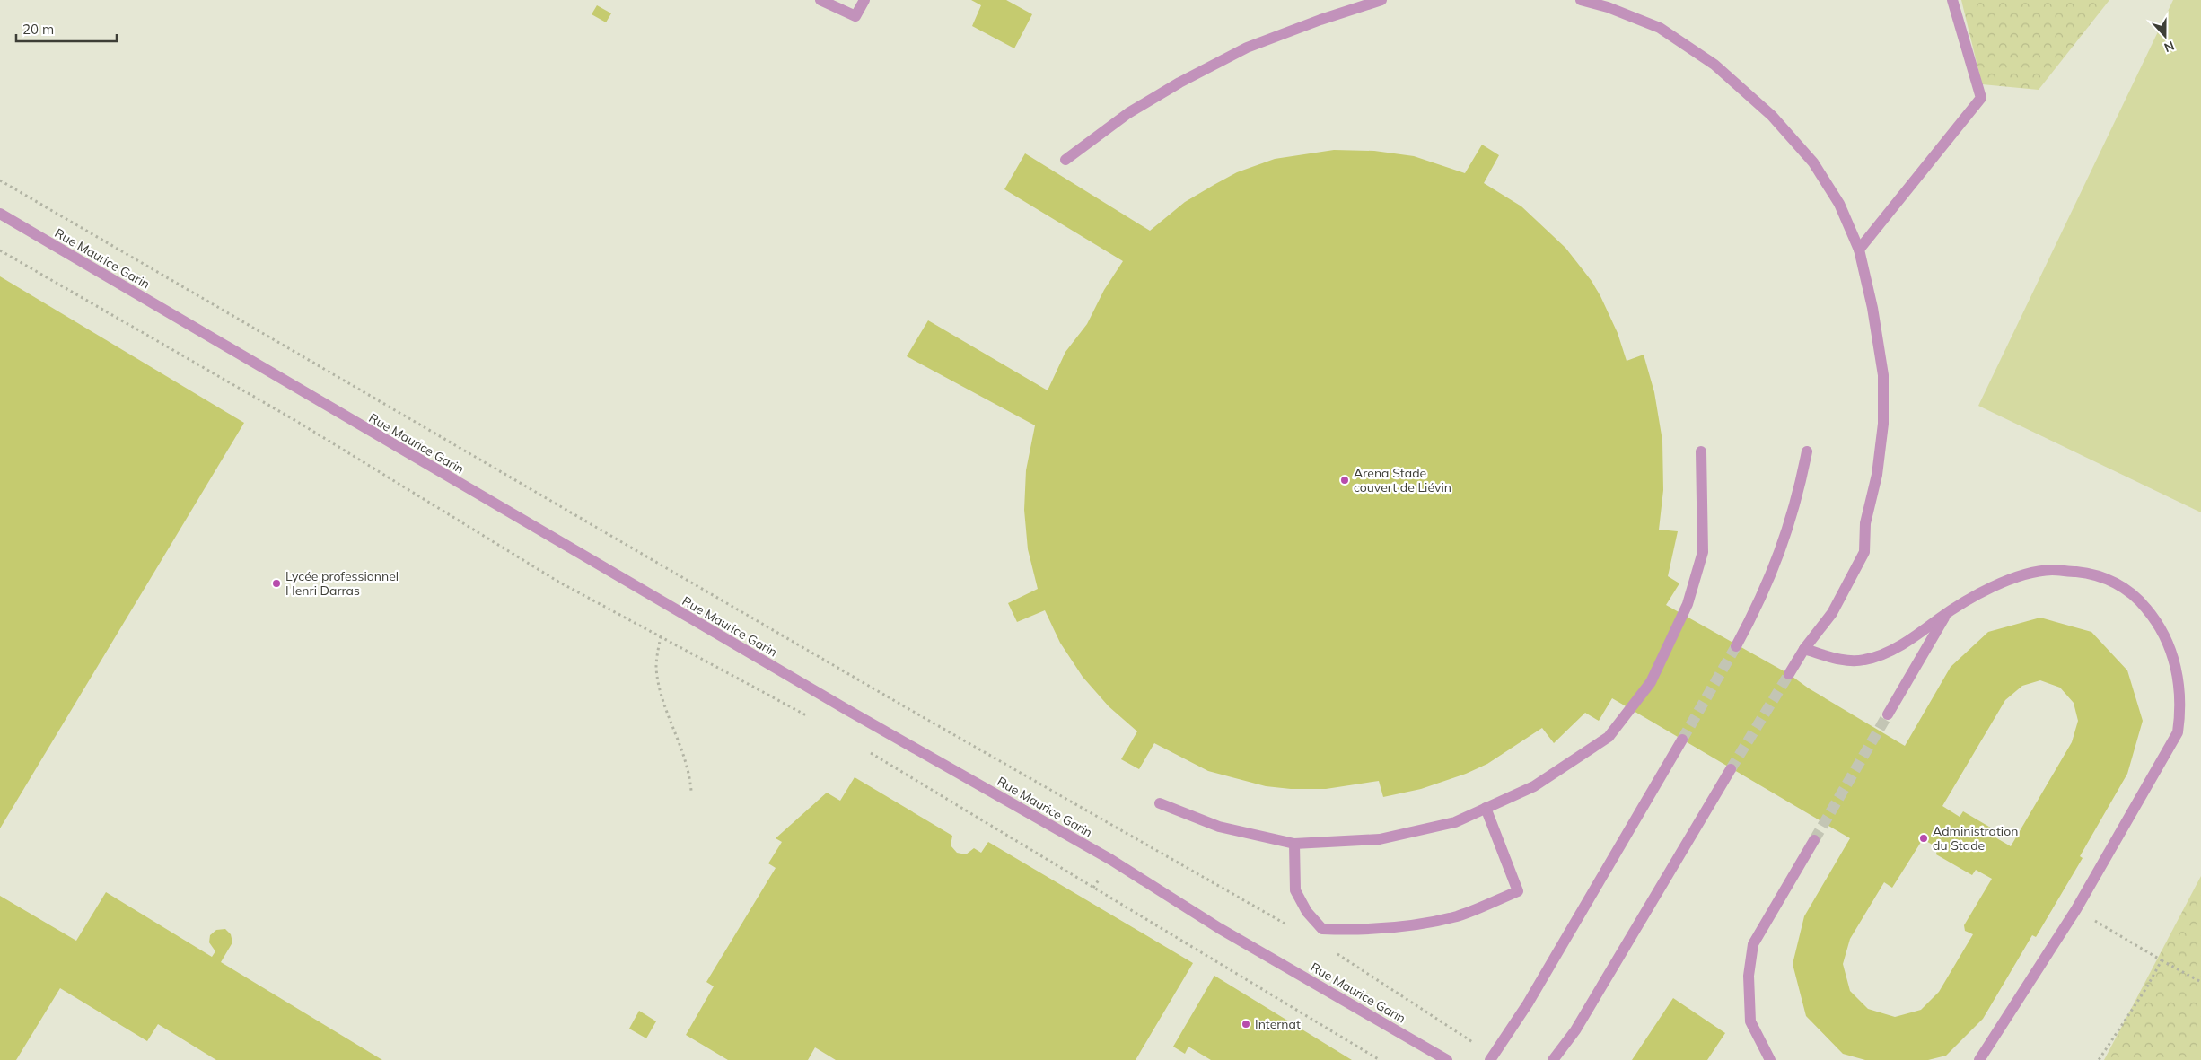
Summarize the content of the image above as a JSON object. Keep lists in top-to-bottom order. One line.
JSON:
{"streets":{"street":["Rue Maurice Garin"]},"places":["Arena Stade couvert de Liévin","Lycée professionnel Henri Darras","Administration du Stade","Internat"],"scale_bar":"20 m","north":"bottom"}
